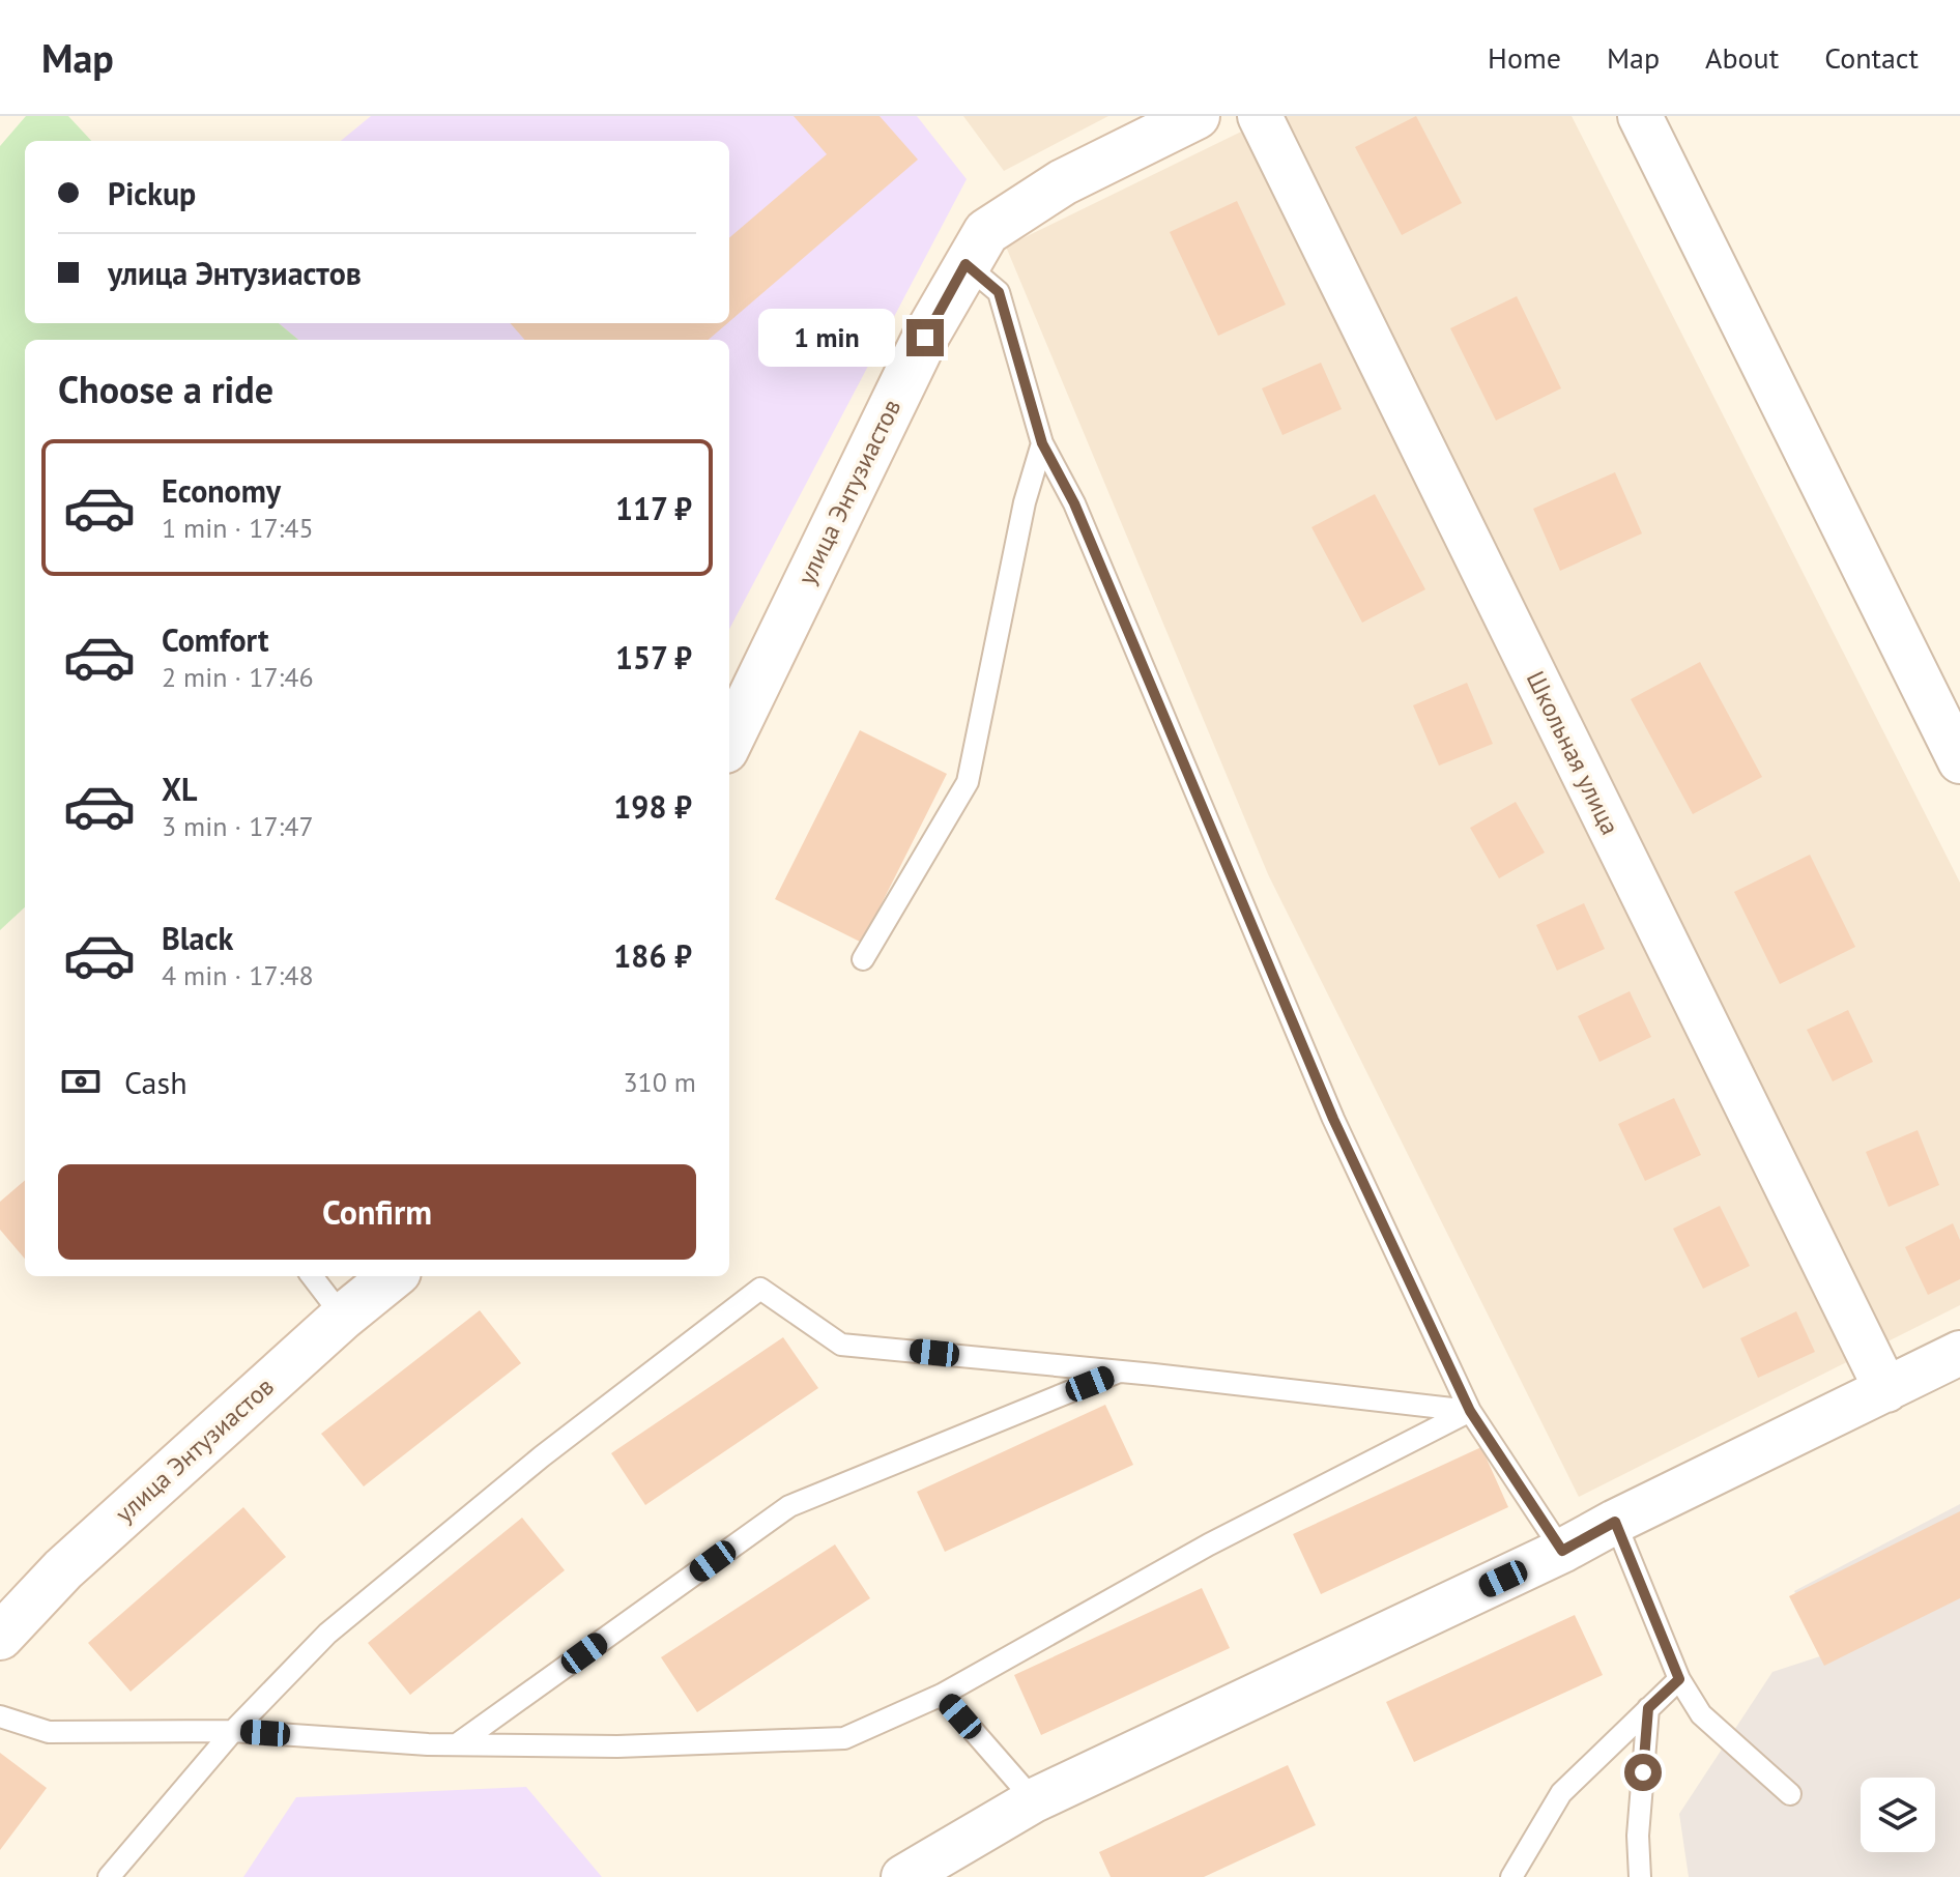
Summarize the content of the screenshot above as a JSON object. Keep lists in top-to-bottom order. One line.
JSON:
{"streets":{"street":["улица Энтузиастов","Школьная улица"]},"page":{"header":"Map","nav":["Home","Map","About","Contact"],"banner":["Pickup","улица Энтузиастов"],"bubble":"1 min","heading":"Choose a ride","list":[{"name":"Economy","note":"1 min · 17:45","value":"117 ₽"},{"name":"Comfort","note":"2 min · 17:46","value":"157 ₽"},{"name":"XL","note":"3 min · 17:47","value":"198 ₽"},{"name":"Black","note":"4 min · 17:48","value":"186 ₽"}],"pay":["Cash","310 m"],"buttons":"Confirm"}}
